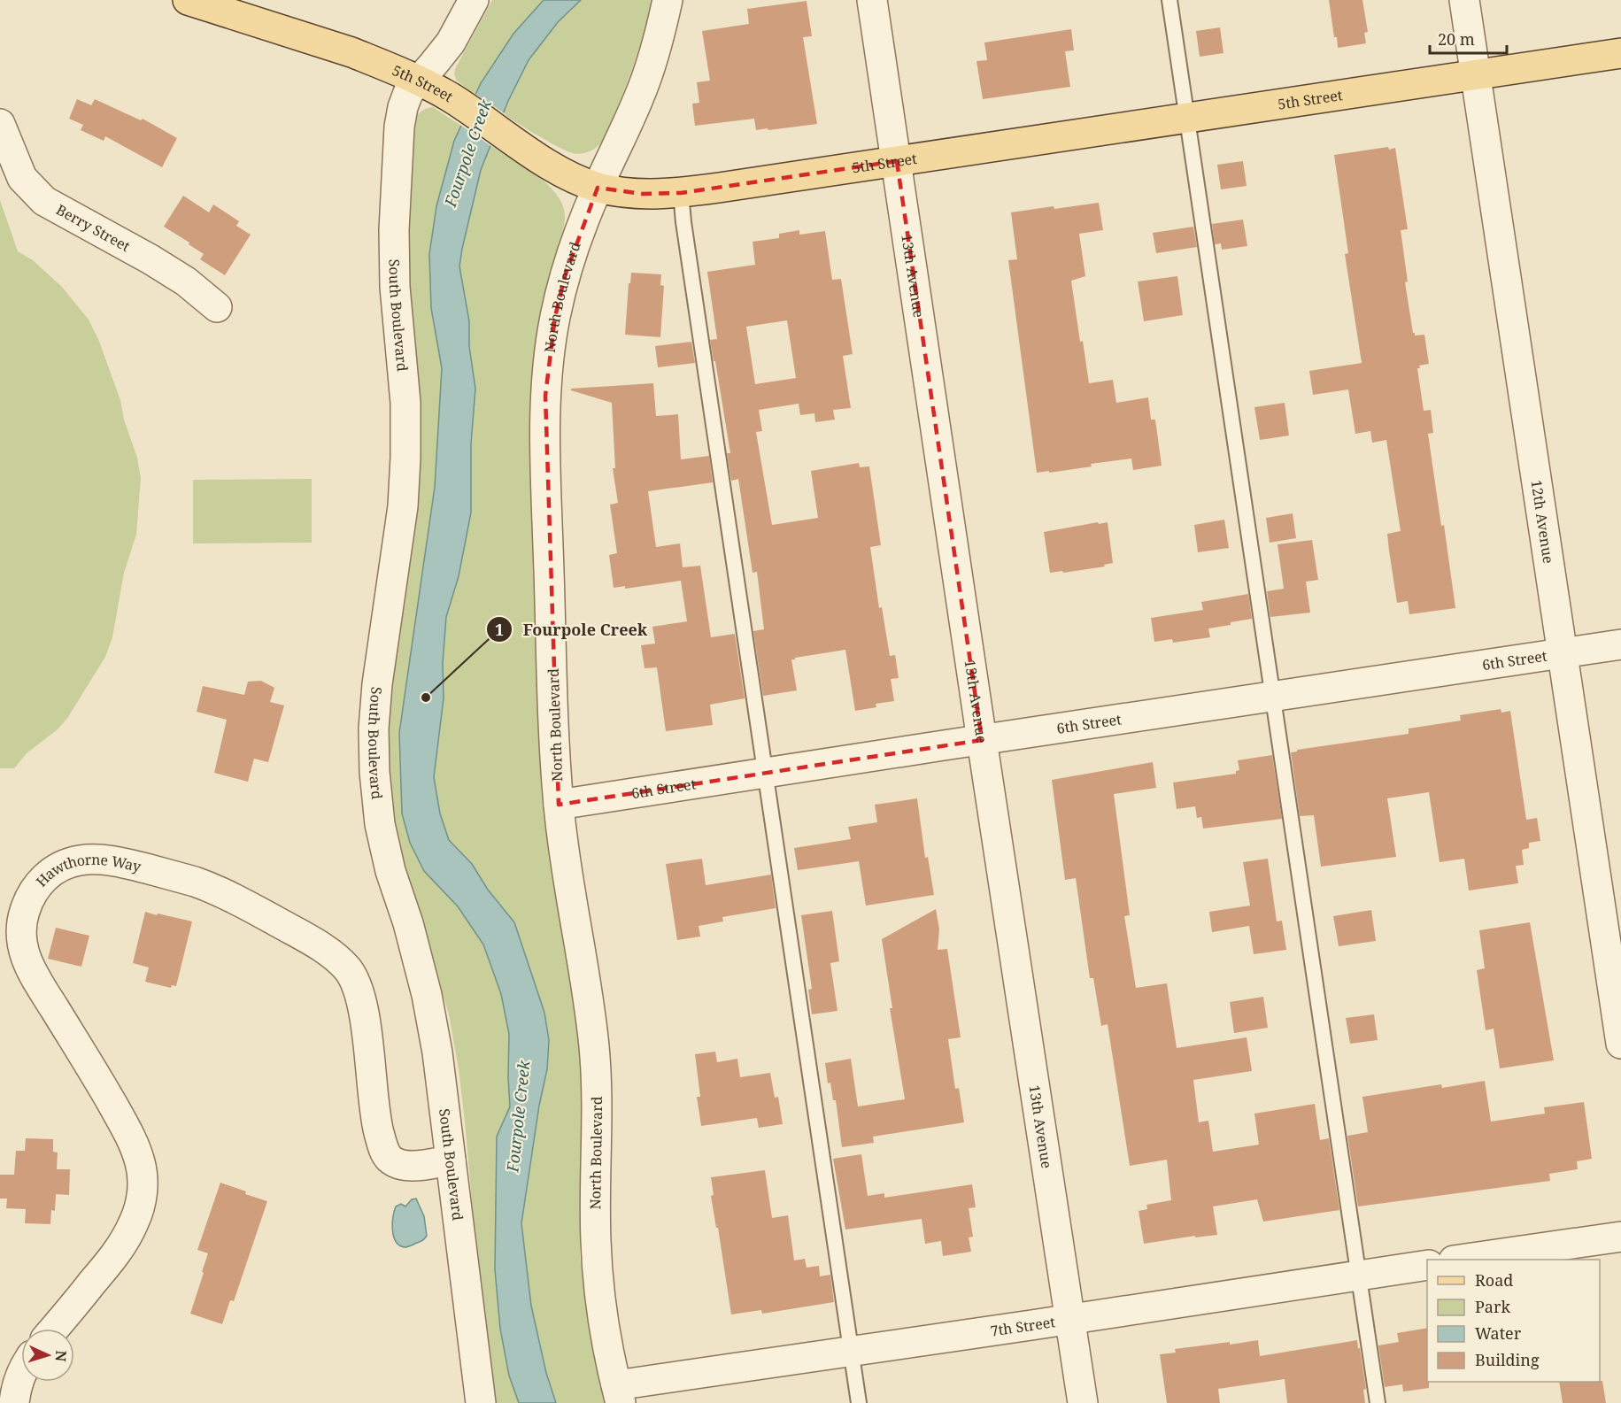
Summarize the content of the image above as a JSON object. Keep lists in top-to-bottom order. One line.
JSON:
{"streets":{"main road":["5th Street"],"street":["Berry Street","13th Avenue","North Boulevard","South Boulevard","12th Avenue","6th Street","Hawthorne Way","7th Street"]},"crossings":[["5th Street","13th Avenue"],["5th Street","North Boulevard"],["5th Street","South Boulevard"],["5th Street","12th Avenue"],["13th Avenue","6th Street"],["13th Avenue","7th Street"],["North Boulevard","6th Street"],["North Boulevard","7th Street"],["South Boulevard","Hawthorne Way"],["12th Avenue","6th Street"]],"water":["Fourpole Creek"],"places":["Fourpole Creek"],"legend":["Road","Park","Water","Building"],"scale_bar":"20 m","north":"right"}
